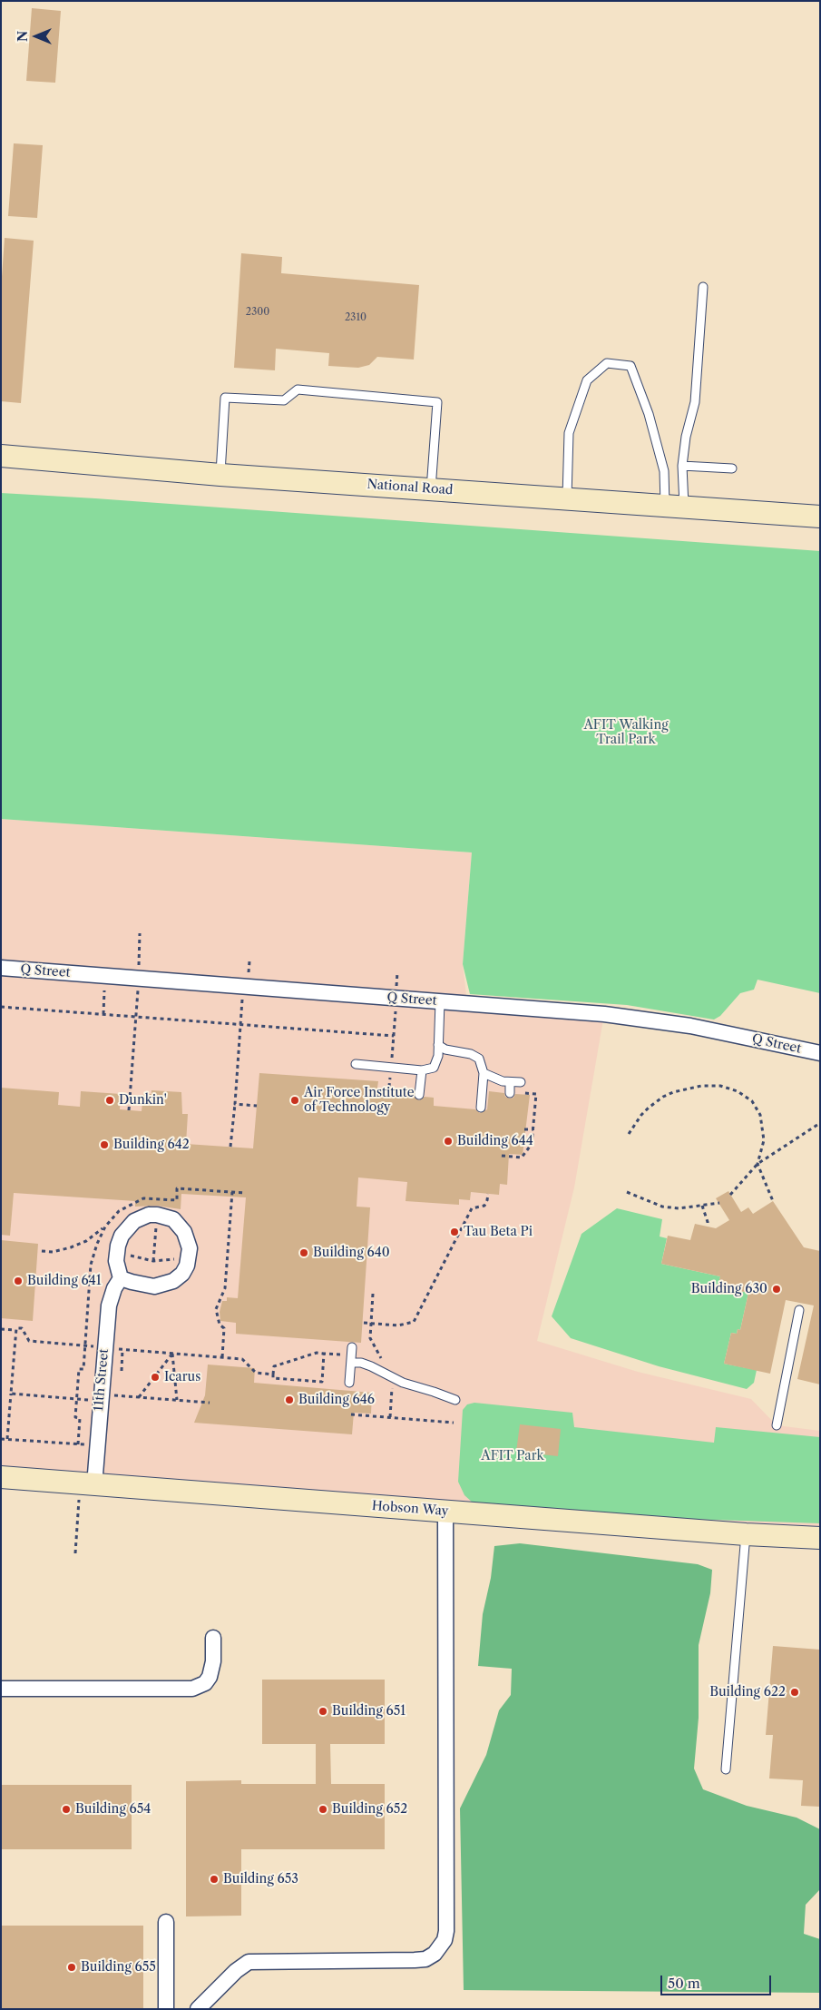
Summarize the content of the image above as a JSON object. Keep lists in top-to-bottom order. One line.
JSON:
{"streets":{"street":["National Road","Q Street","11th Street","Hobson Way"]},"crossings":[["11th Street","Hobson Way"]],"parks":["AFIT Walking Trail Park","AFIT Park"],"places":["Dunkin'","Air Force Institute of Technology","Building 644","Building 642","Tau Beta Pi","Building 640","Building 641","Building 630","Icarus","Building 646","Building 622","Building 651","Building 654","Building 652","Building 653","Building 655"],"house_numbers":["2300","2310"],"scale_bar":"50 m","north":"left"}
